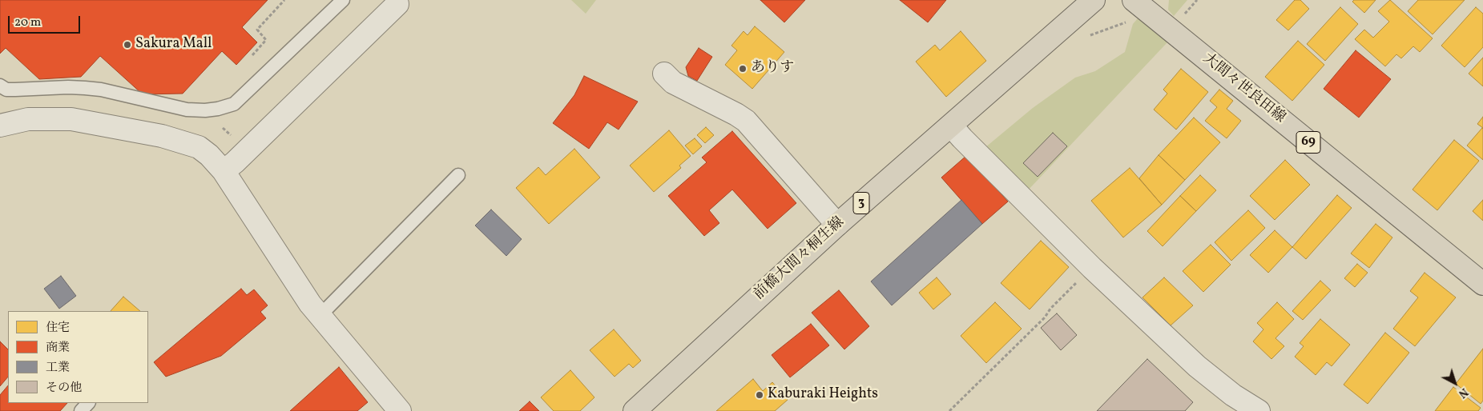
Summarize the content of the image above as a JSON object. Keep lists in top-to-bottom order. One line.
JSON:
{"streets":{"main road":["大間々世良田線","69","3","前橋大間々桐生線"]},"places":["Sakura Mall","ありす","Kaburaki Heights"],"legend":["住宅","商業","工業","その他"],"scale_bar":"20 m","north":"bottom right"}
